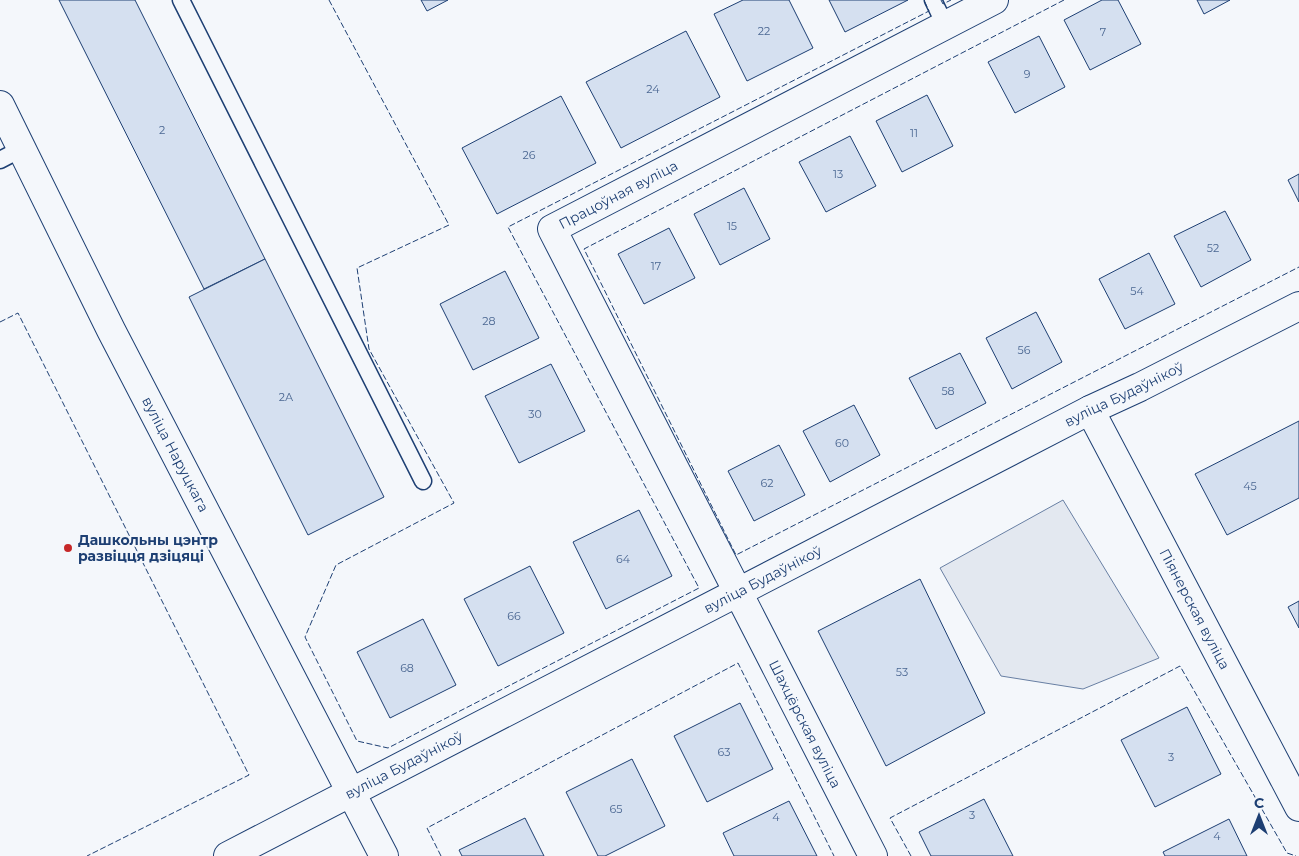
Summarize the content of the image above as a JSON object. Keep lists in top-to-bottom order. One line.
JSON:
{"streets":{"street":["Працоўная вуліца","вуліца Будаўнікоў","вуліца Наруцкага","Піянерская вуліца","Шахцёрская вуліца"]},"crossings":[["Працоўная вуліца","вуліца Будаўнікоў"],["Працоўная вуліца","Шахцёрская вуліца"],["вуліца Будаўнікоў","вуліца Наруцкага"],["вуліца Будаўнікоў","Піянерская вуліца"],["вуліца Будаўнікоў","Шахцёрская вуліца"]],"places":["Дашкольны цэнтр развіцця дзіцяці"],"house_numbers":["22","7","9","24","2","11","26","13","15","52","17","54","28","56","58","2А","30","60","62","45","64","66","68","53","63","3","65","3","4","4"],"north":"top"}
